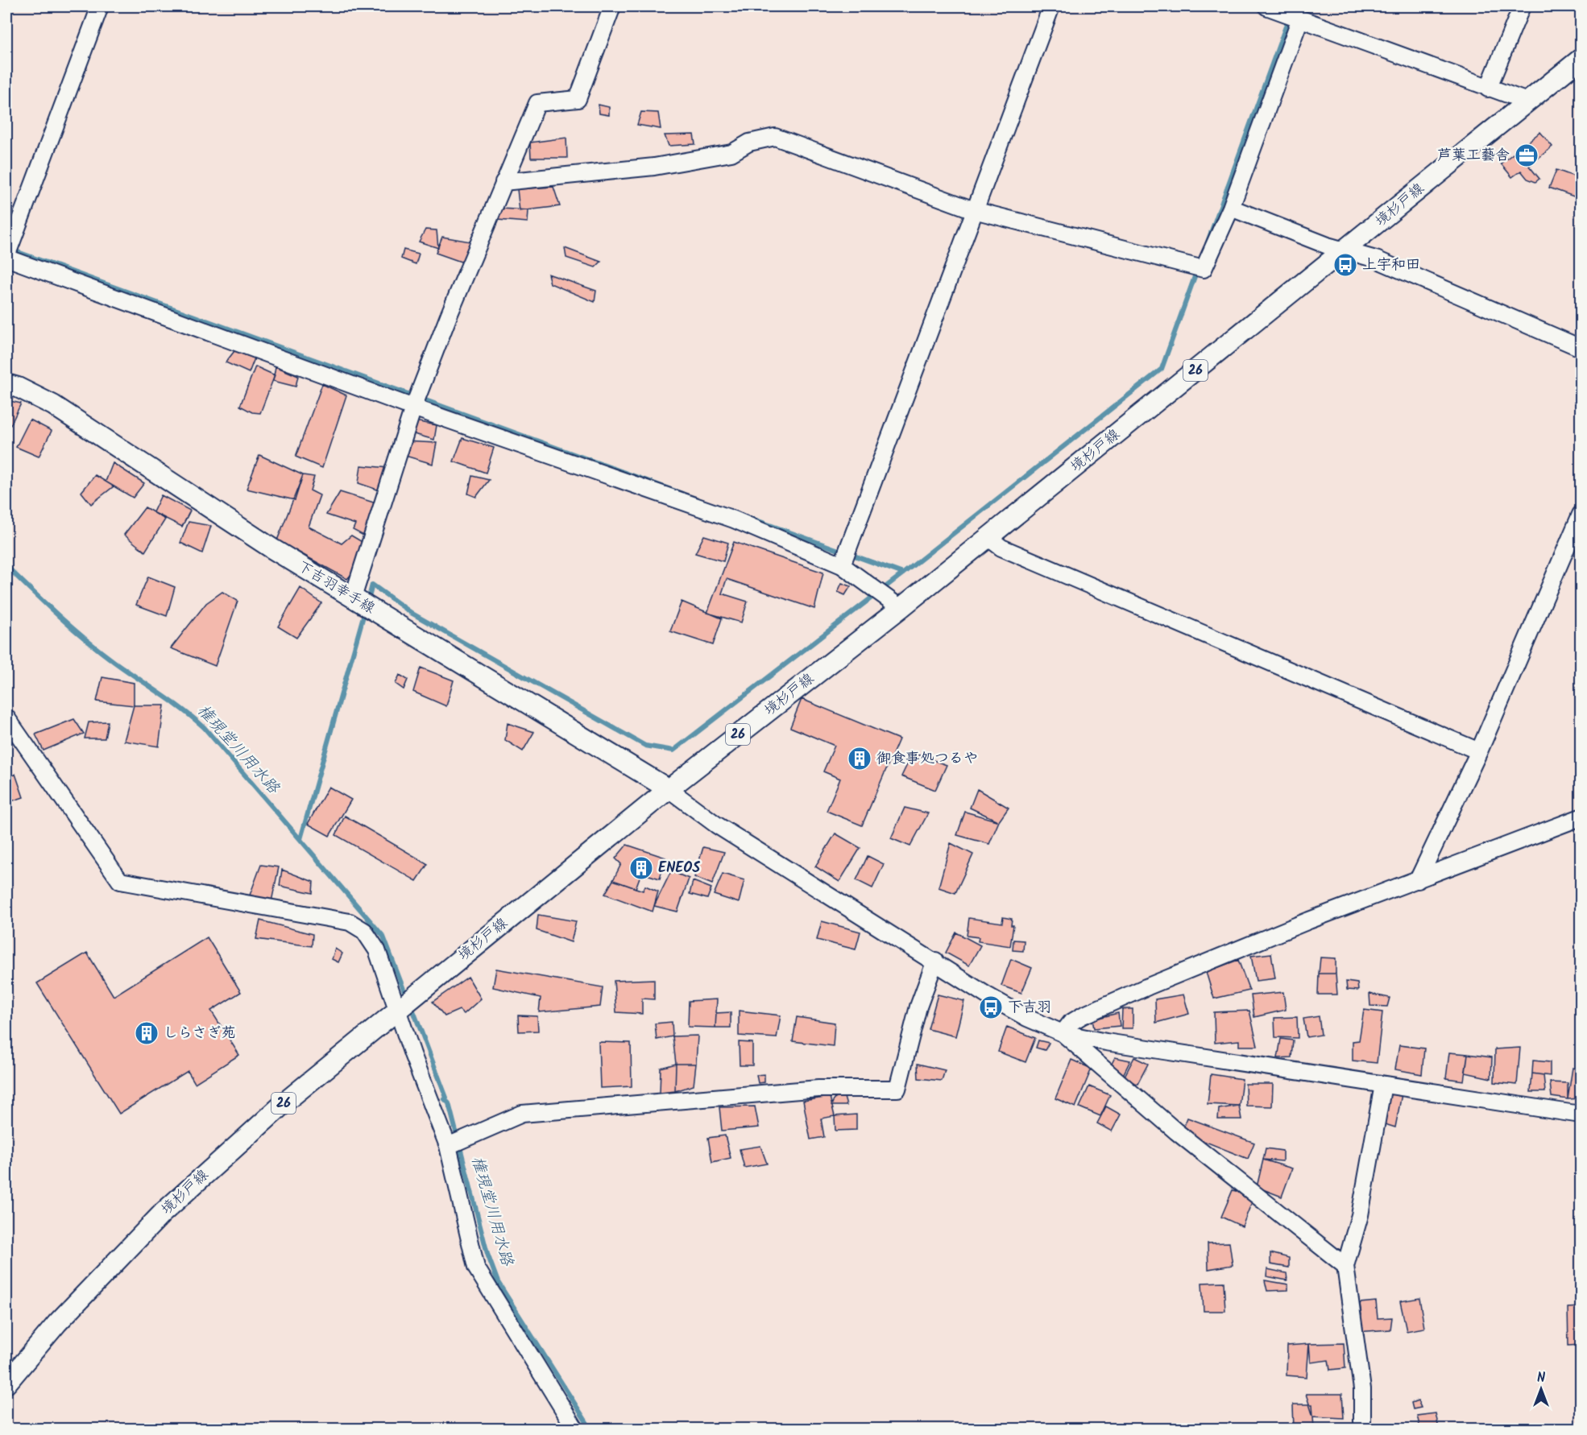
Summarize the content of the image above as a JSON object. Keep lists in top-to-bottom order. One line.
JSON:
{"streets":{"main road":["境杉戸線","26","下吉羽幸手線"]},"crossings":[["境杉戸線","下吉羽幸手線"]],"water":["権現堂川用水路"],"places":{"office":["芦葉工藝舎"],"bus stop":["上宇和田","下吉羽"],"building":["御食事処つるや","ENEOS","しらさぎ苑"]},"north":"top"}
